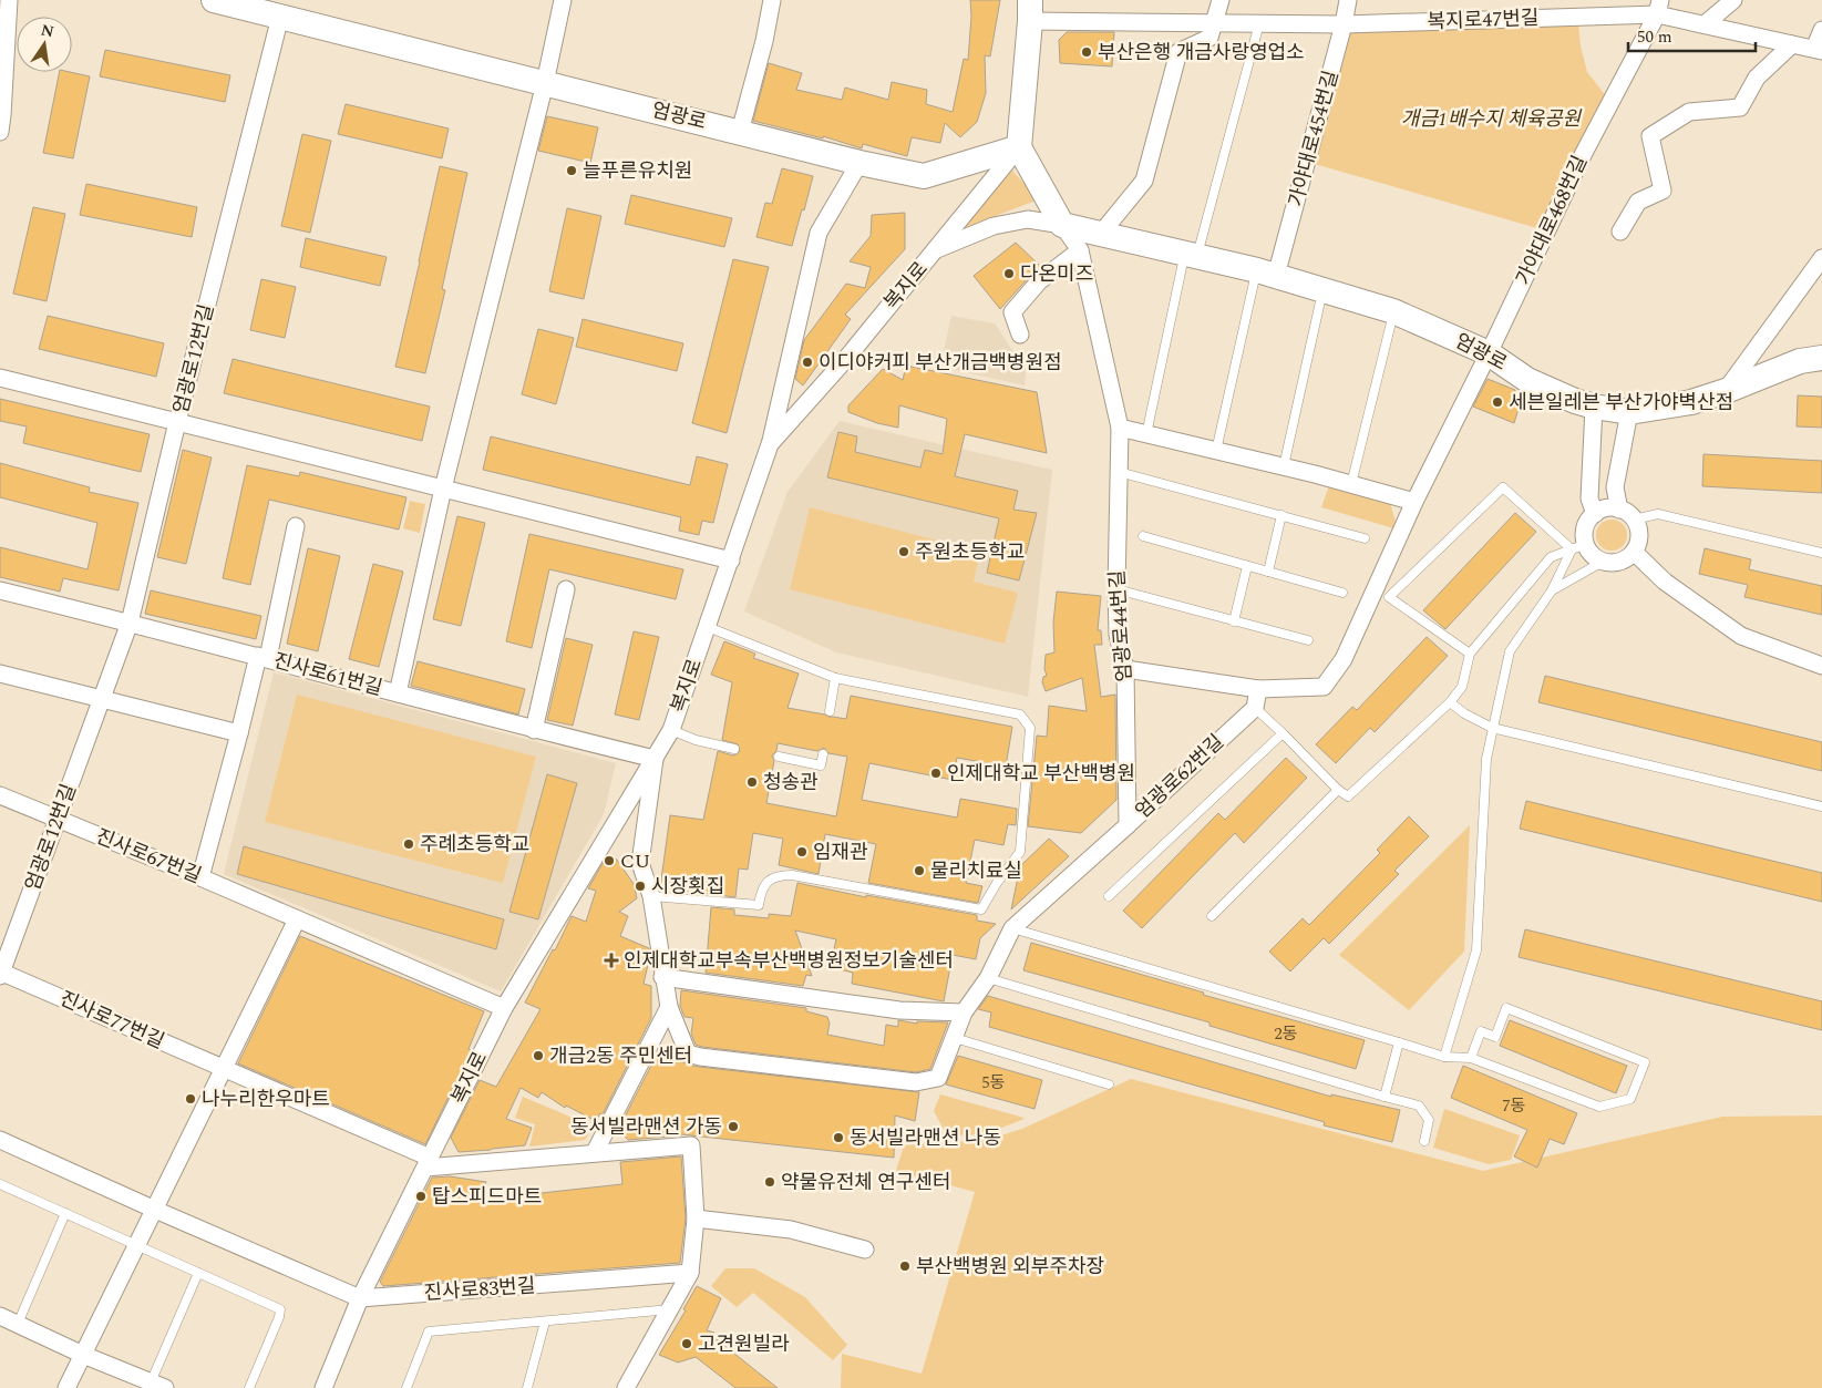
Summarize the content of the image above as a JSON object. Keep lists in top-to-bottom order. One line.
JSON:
{"streets":{"main road":["엄광로"],"street":["복지로47번길","가야대로454번길","가야대로468번길","복지로","엄광로12번길","엄광로44번길","진사로61번길","엄광로62번길","진사로67번길","진사로77번길","진사로83번길"]},"crossings":[["복지로47번길","가야대로454번길"],["복지로47번길","가야대로468번길"],["엄광로","가야대로454번길"],["엄광로","가야대로468번길"],["엄광로","복지로"],["엄광로","엄광로12번길"],["엄광로","엄광로44번길"],["복지로","진사로61번길"],["복지로","진사로67번길"],["복지로","진사로77번길"],["복지로","진사로83번길"],["엄광로12번길","진사로61번길"],["엄광로12번길","진사로67번길"],["엄광로12번길","진사로77번길"],["엄광로44번길","엄광로62번길"],["진사로77번길","진사로83번길"]],"parks":["개금1배수지 체육공원"],"places":{"other":["부산은행 개금사랑영업소","늘푸른유치원","다온미즈","이디야커피 부산개금백병원점","세븐일레븐 부산가야벽산점","주원초등학교","인제대학교 부산백병원","청송관","주례초등학교","임재관","CU","물리치료실","시장횟집","개금2동 주민센터","나누리한우마트","동서빌라맨션 가동","동서빌라맨션 나동","약물유전체 연구센터","탑스피드마트","부산백병원 외부주차장","고견원빌라"],"health":["인제대학교부속부산백병원정보기술센터"]},"house_numbers":["2동","5동","7동"],"scale_bar":"50 m","north":"top"}
